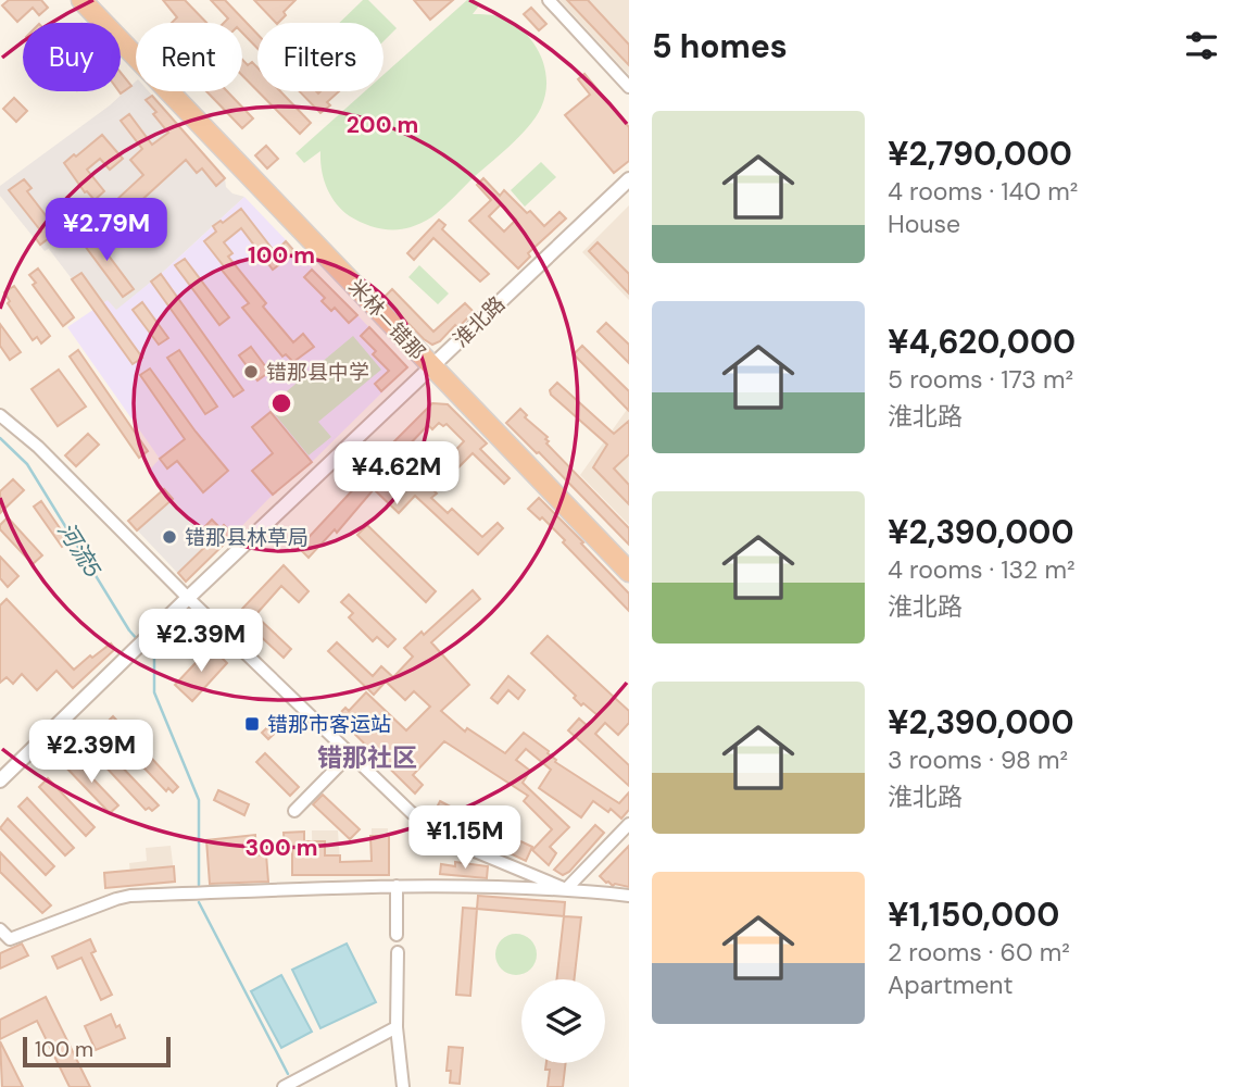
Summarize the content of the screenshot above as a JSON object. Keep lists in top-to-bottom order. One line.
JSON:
{"streets":{"highway":["米林—错那"],"street":["淮北路"]},"crossings":[["米林—错那","淮北路"]],"districts":["错那社区"],"water":["河流5"],"places":{"other":["错那县中学","错那县林草局"],"transit":["错那市客运站"]},"scale_bar":"100 m","page":{"heading":"5 homes","chip":["Buy","Rent","Filters"],"list":[{"name":"¥2,790,000","note":"4 rooms · 140 m² · House"},{"name":"¥4,620,000","note":"5 rooms · 173 m² · 淮北路"},{"name":"¥2,390,000","note":"4 rooms · 132 m² · 淮北路"},{"name":"¥2,390,000","note":"3 rooms · 98 m² · 淮北路"},{"name":"¥1,150,000","note":"2 rooms · 60 m² · Apartment"}],"price":["¥2.79M","¥4.62M","¥2.39M","¥2.39M","¥1.15M"],"scale":"100 m"},"rings":["200 m","100 m","300 m"]}
